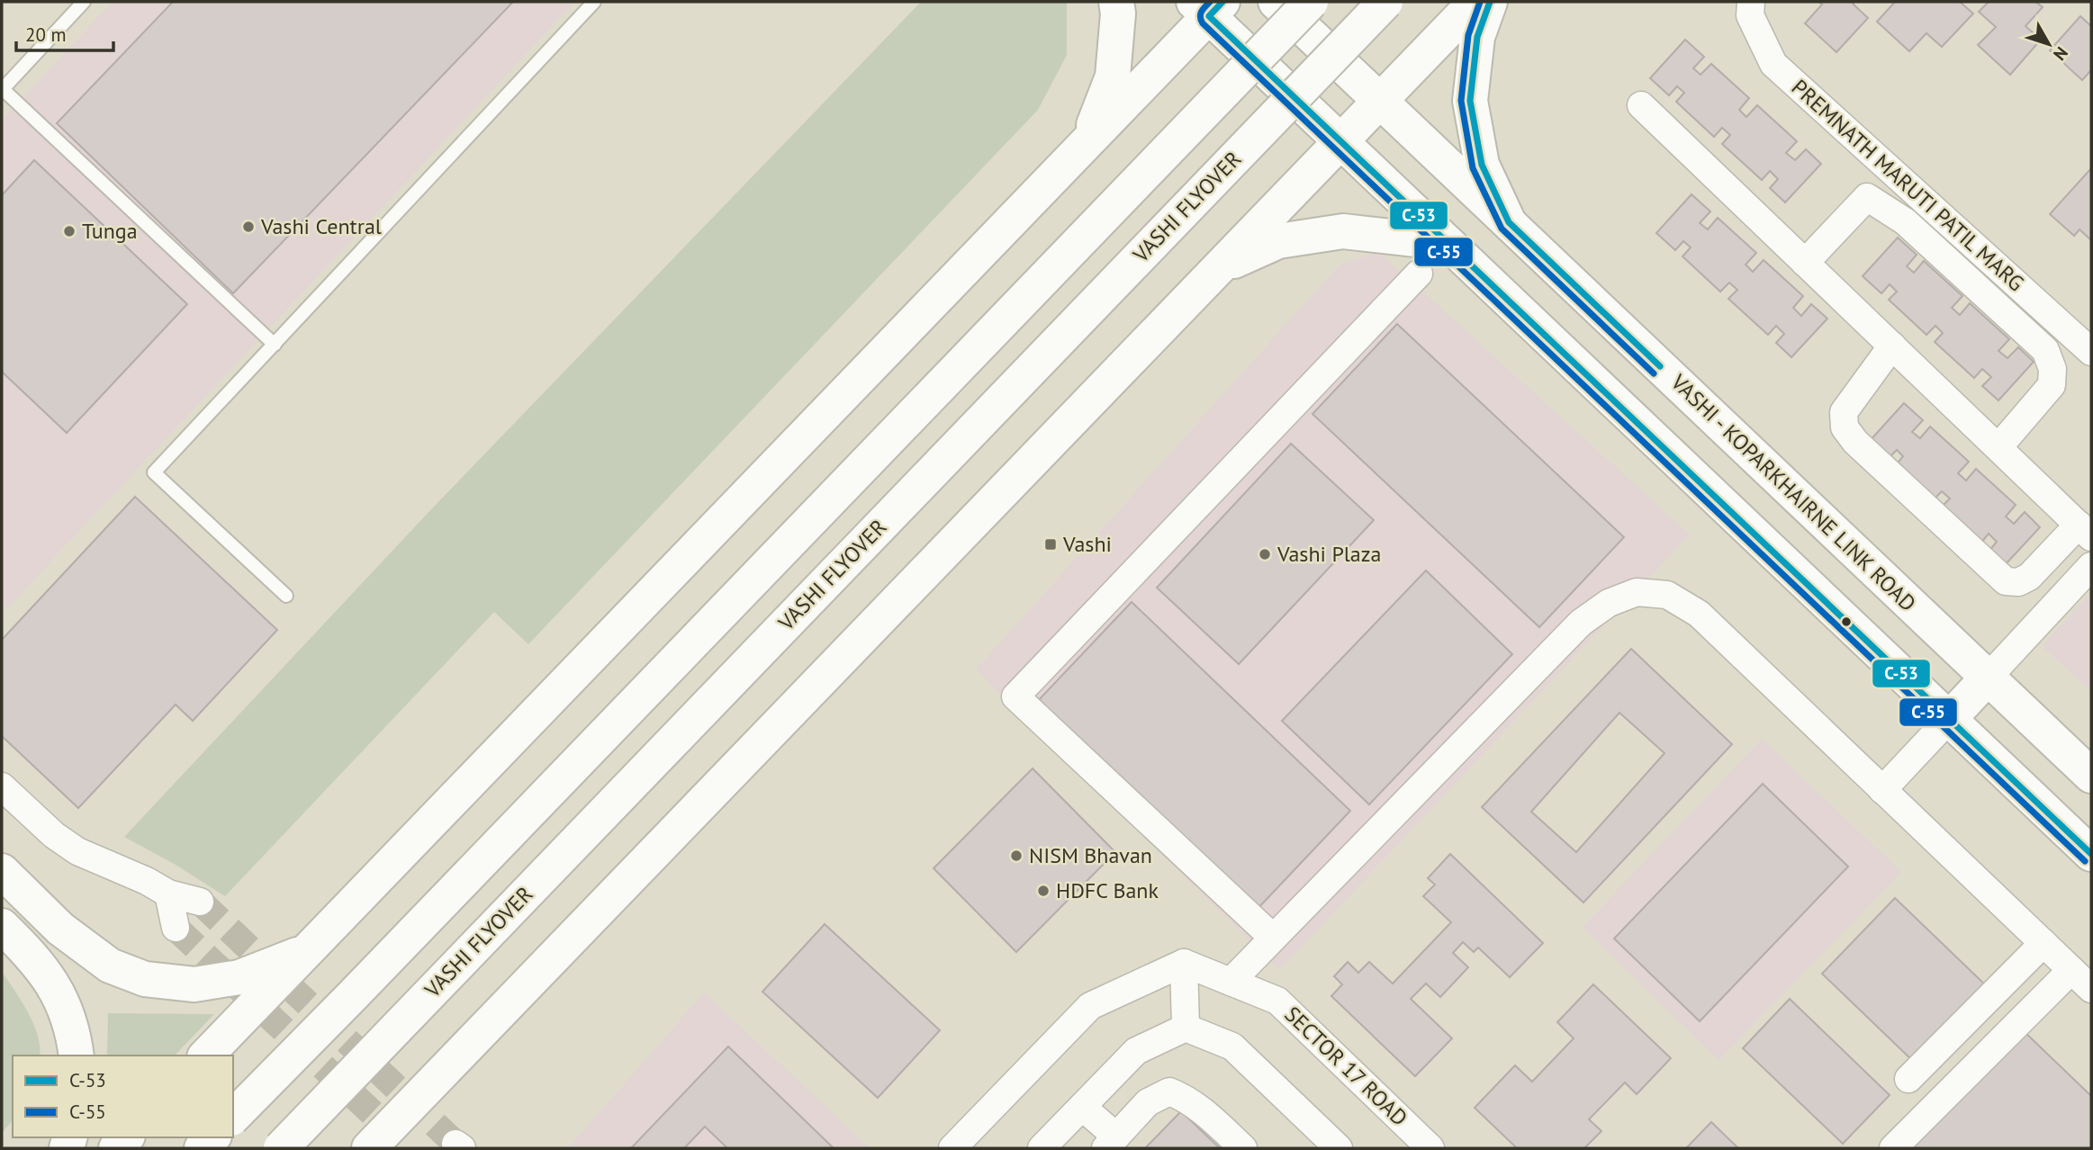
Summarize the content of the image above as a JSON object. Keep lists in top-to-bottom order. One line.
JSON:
{"streets":{"main road":["VASHI FLYOVER","VASHI - KOPARKHAIRNE LINK ROAD"],"street":["PREMNATH MARUTI PATIL MARG","SECTOR 17 ROAD"]},"places":{"other":["Vashi Central","Tunga","Vashi Plaza","NISM Bhavan","HDFC Bank"],"transit":["Vashi"]},"lines":["transit line C-53","transit line C-55"],"legend":["C-53","C-55"],"scale_bar":"20 m","north":"bottom right"}
